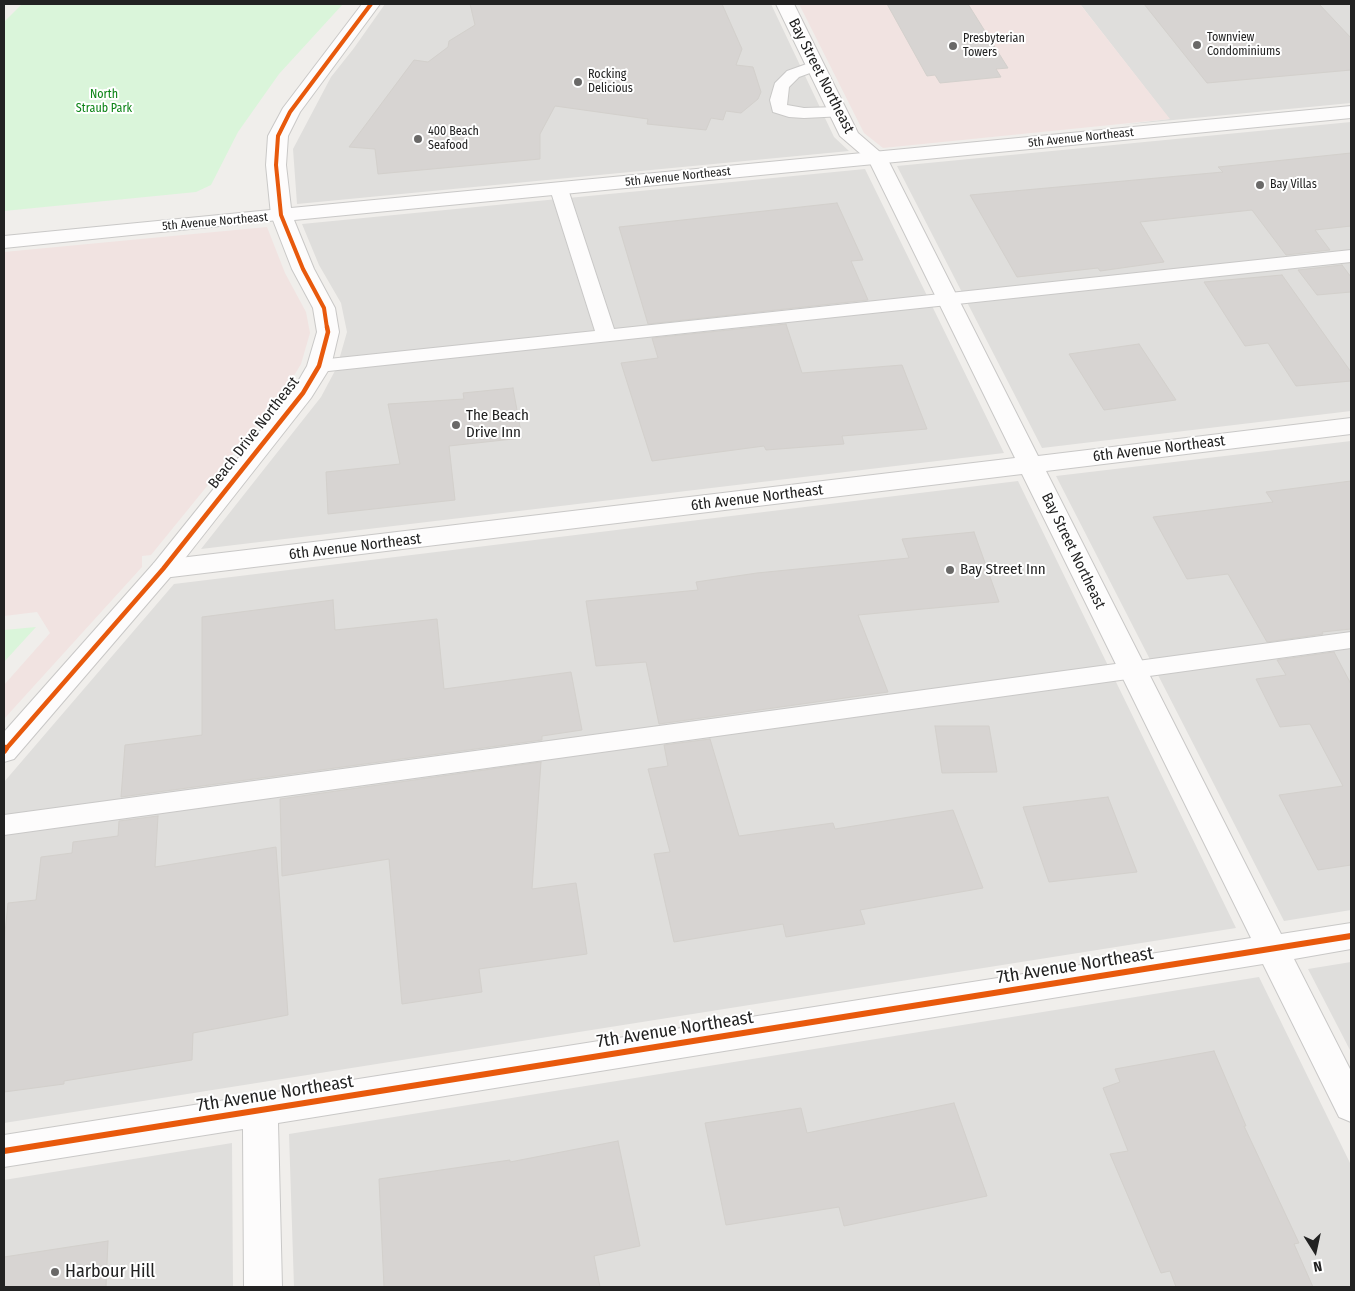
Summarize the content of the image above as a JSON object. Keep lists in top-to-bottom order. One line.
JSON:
{"streets":{"street":["Bay Street Northeast","5th Avenue Northeast","Beach Drive Northeast","6th Avenue Northeast","7th Avenue Northeast"]},"crossings":[["Bay Street Northeast","5th Avenue Northeast"],["Bay Street Northeast","6th Avenue Northeast"],["Bay Street Northeast","7th Avenue Northeast"],["5th Avenue Northeast","Beach Drive Northeast"],["Beach Drive Northeast","6th Avenue Northeast"]],"parks":["North Straub Park"],"places":["Townview Condominiums","Presbyterian Towers","Rocking Delicious","400 Beach Seafood","Bay Villas","The Beach Drive Inn","Bay Street Inn","Harbour Hill"],"north":"bottom"}
